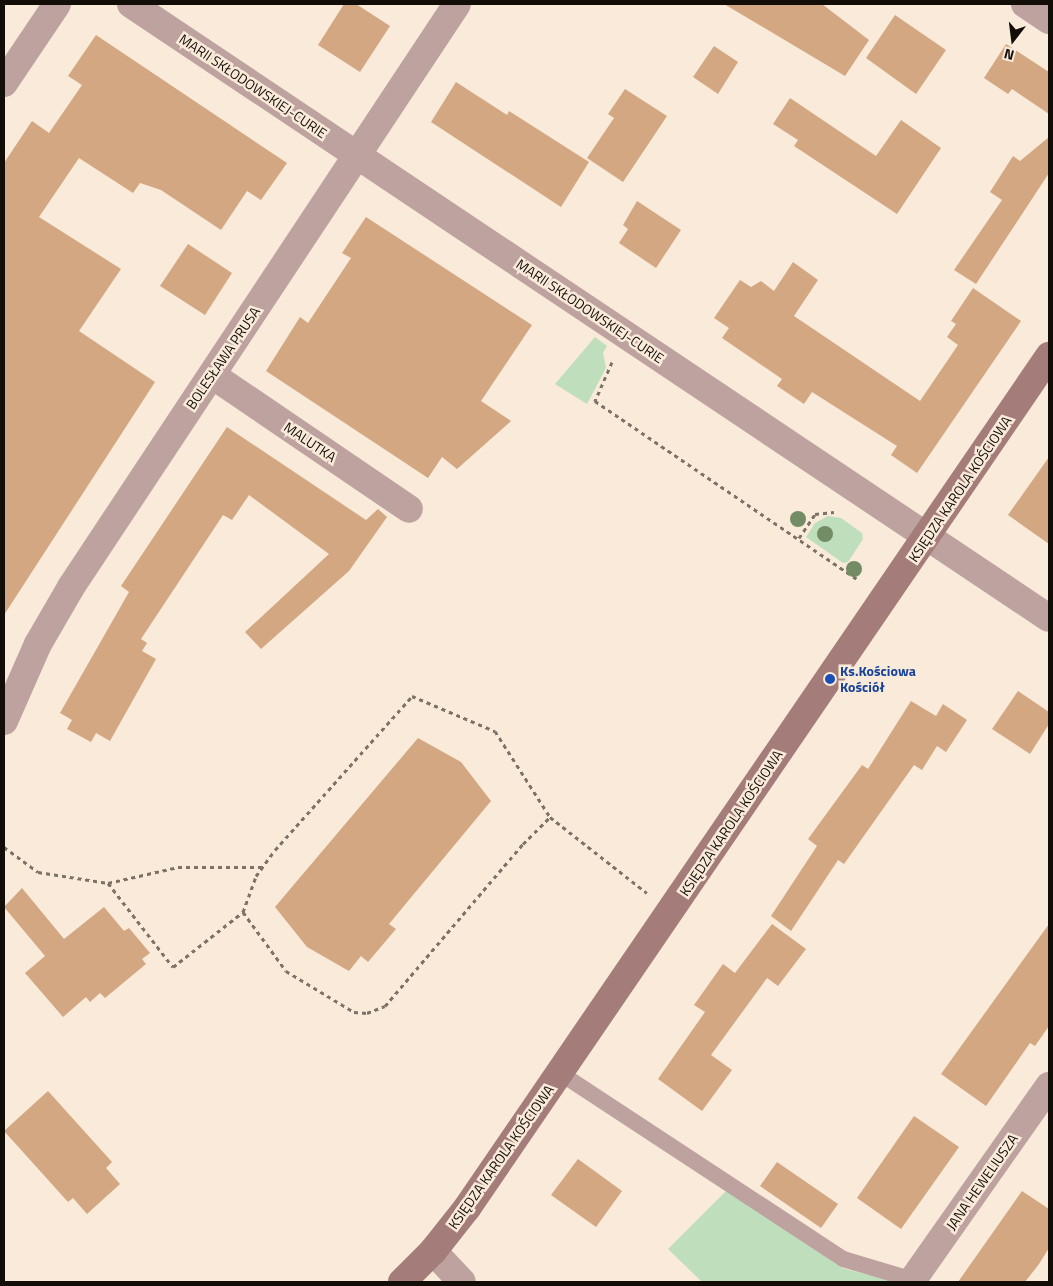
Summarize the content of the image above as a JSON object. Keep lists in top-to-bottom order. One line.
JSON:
{"streets":{"street":["MARII SKŁODOWSKIEJ-CURIE","BOLESŁAWA PRUSA","MALUTKA","KSIĘDZA KAROLA KOŚCIOWA","JANA HEWELIUSZA"]},"crossings":[["MARII SKŁODOWSKIEJ-CURIE","BOLESŁAWA PRUSA"],["MARII SKŁODOWSKIEJ-CURIE","KSIĘDZA KAROLA KOŚCIOWA"],["BOLESŁAWA PRUSA","MALUTKA"]],"places":["Ks.Kościowa Kościół"],"north":"bottom"}
